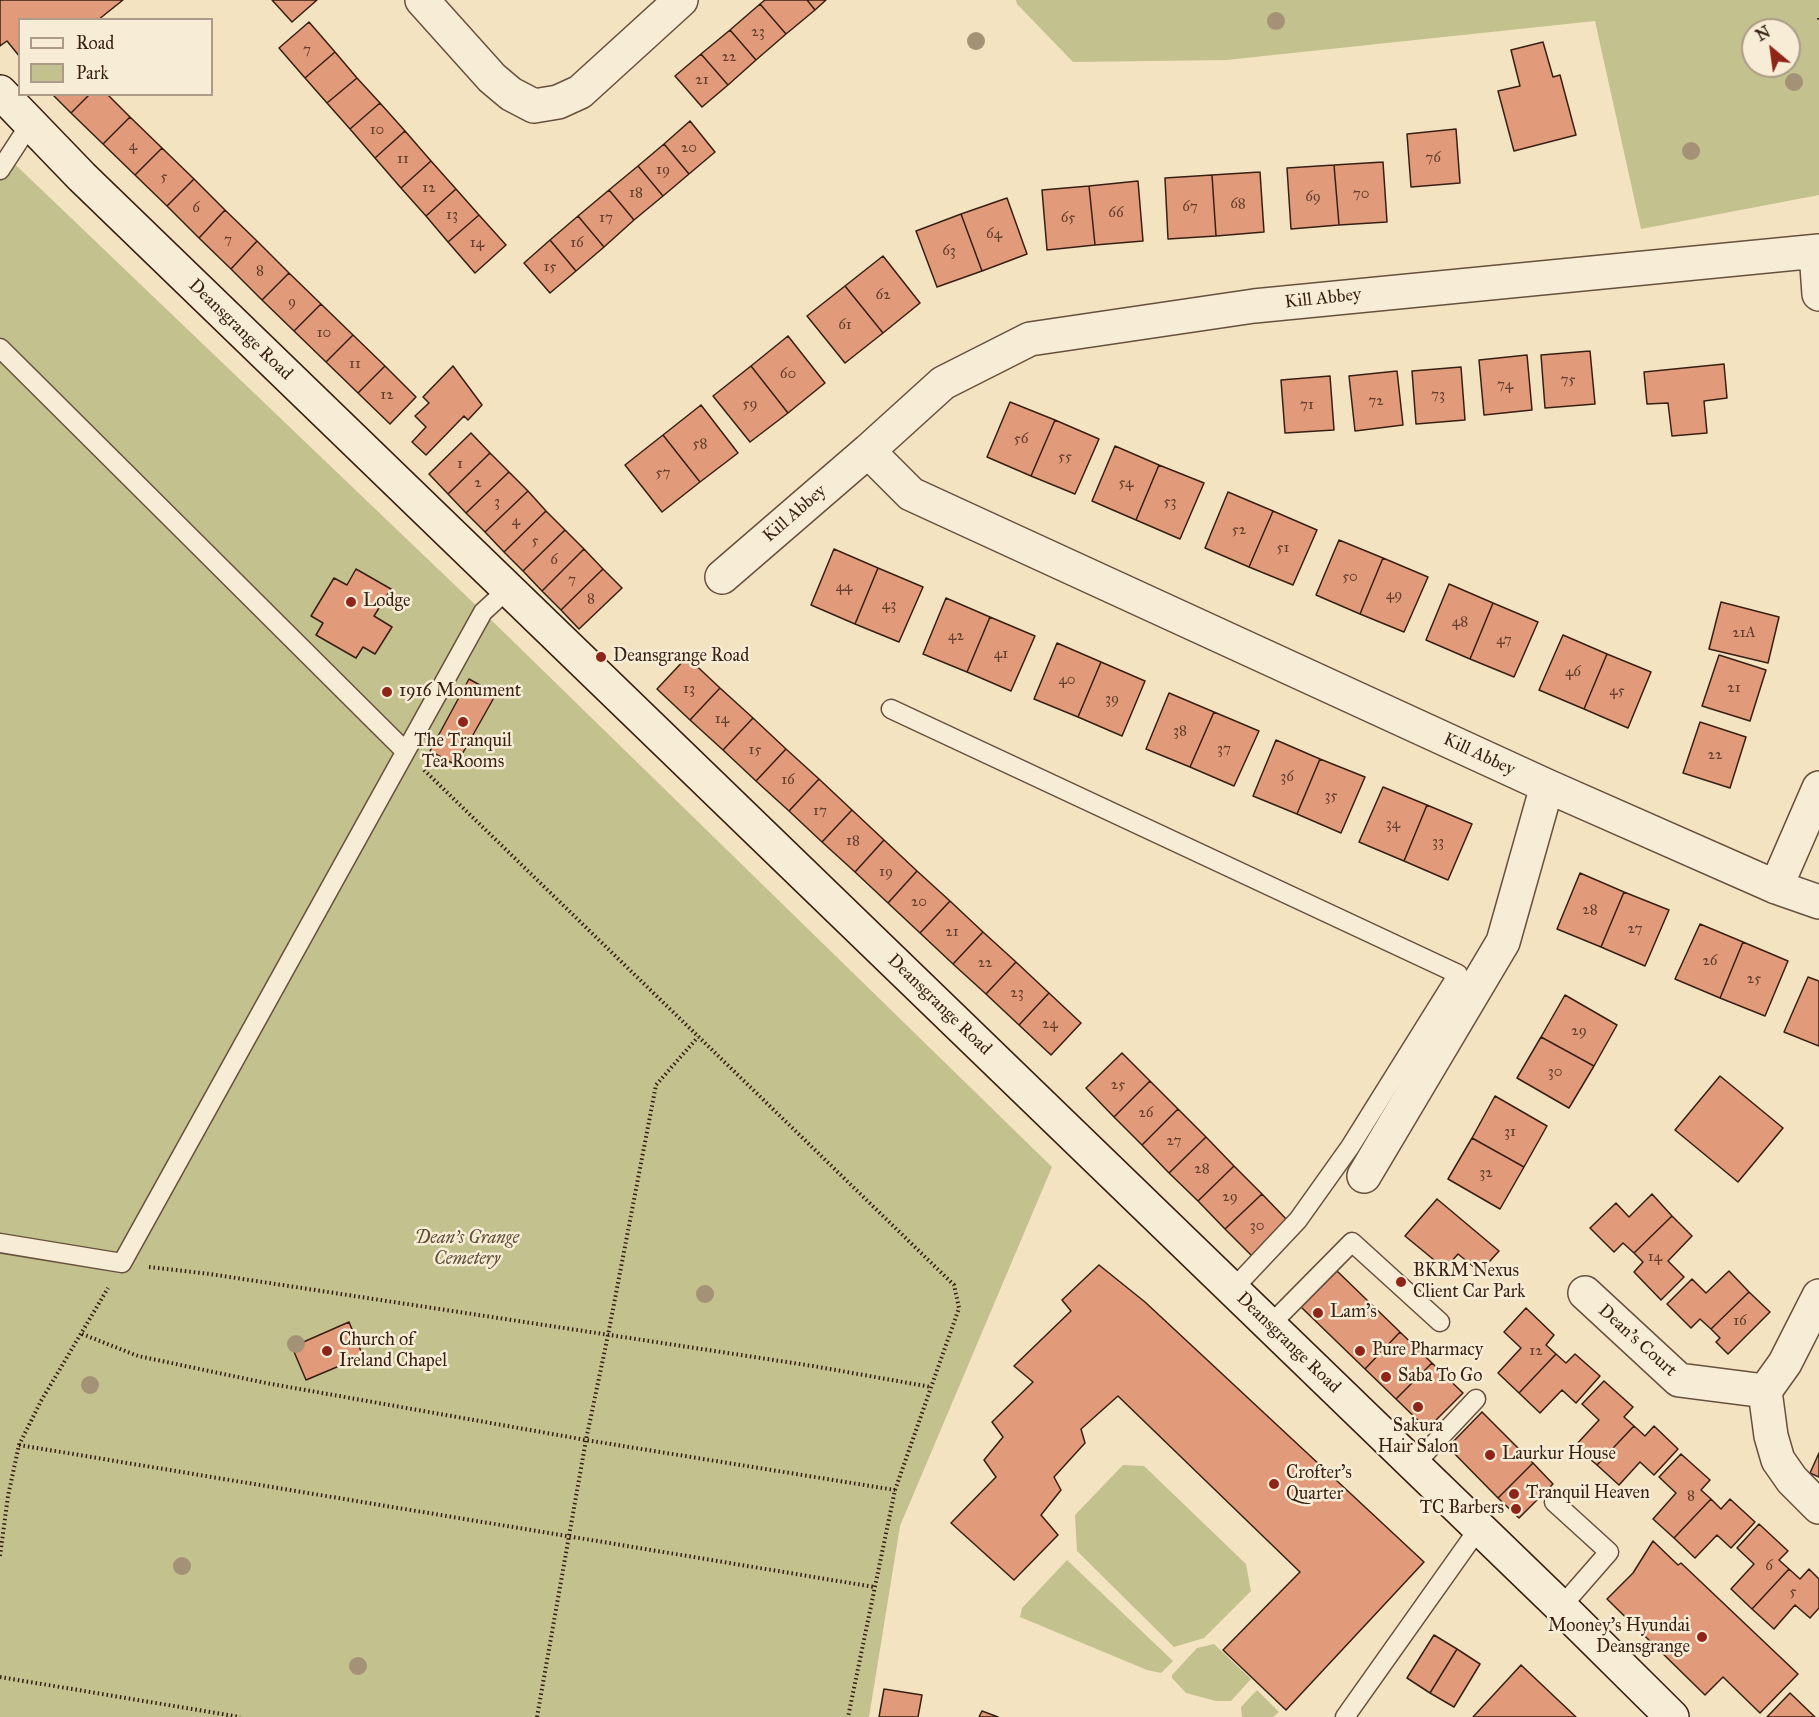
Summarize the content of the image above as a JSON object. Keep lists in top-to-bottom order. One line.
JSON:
{"streets":{"street":["Kill Abbey","Deansgrange Road","Dean's Court"]},"parks":["Dean's Grange Cemetery"],"places":["Lodge","Deansgrange Road","1916 Monument","The Tranquil Tea Rooms","BKRM Nexus Client Car Park","Lam's","Church of Ireland Chapel","Pure Pharmacy","Saba To Go","Sakura Hair Salon","Laurkur House","Crofter's Quarter","Tranquil Heaven","TC Barbers","Mooney's Hyundai Deansgrange"],"house_numbers":["23","7","22","21","10","4","20","76","11","19","5","12","18","70","69","68","67","6","66","13","17","65","64","7","14","16","63","15","8","62","9","61","10","11","60","75","74","12","73","72","59","71","56","58","55","1","57","2","54","3","53","4","52","5","51","6","50","7","44","49","8","43","48","21A","42","47","41","46","40","21","13","45","39","14","38","37","15","22","36","16","35","17","34","18","33","19","20","28","27","21","26","22","25","23","24","29","30","25","26","31","27","28","32","29","30","14","16","12","8","6","5"],"legend":["Road","Park"],"north":"top left"}
